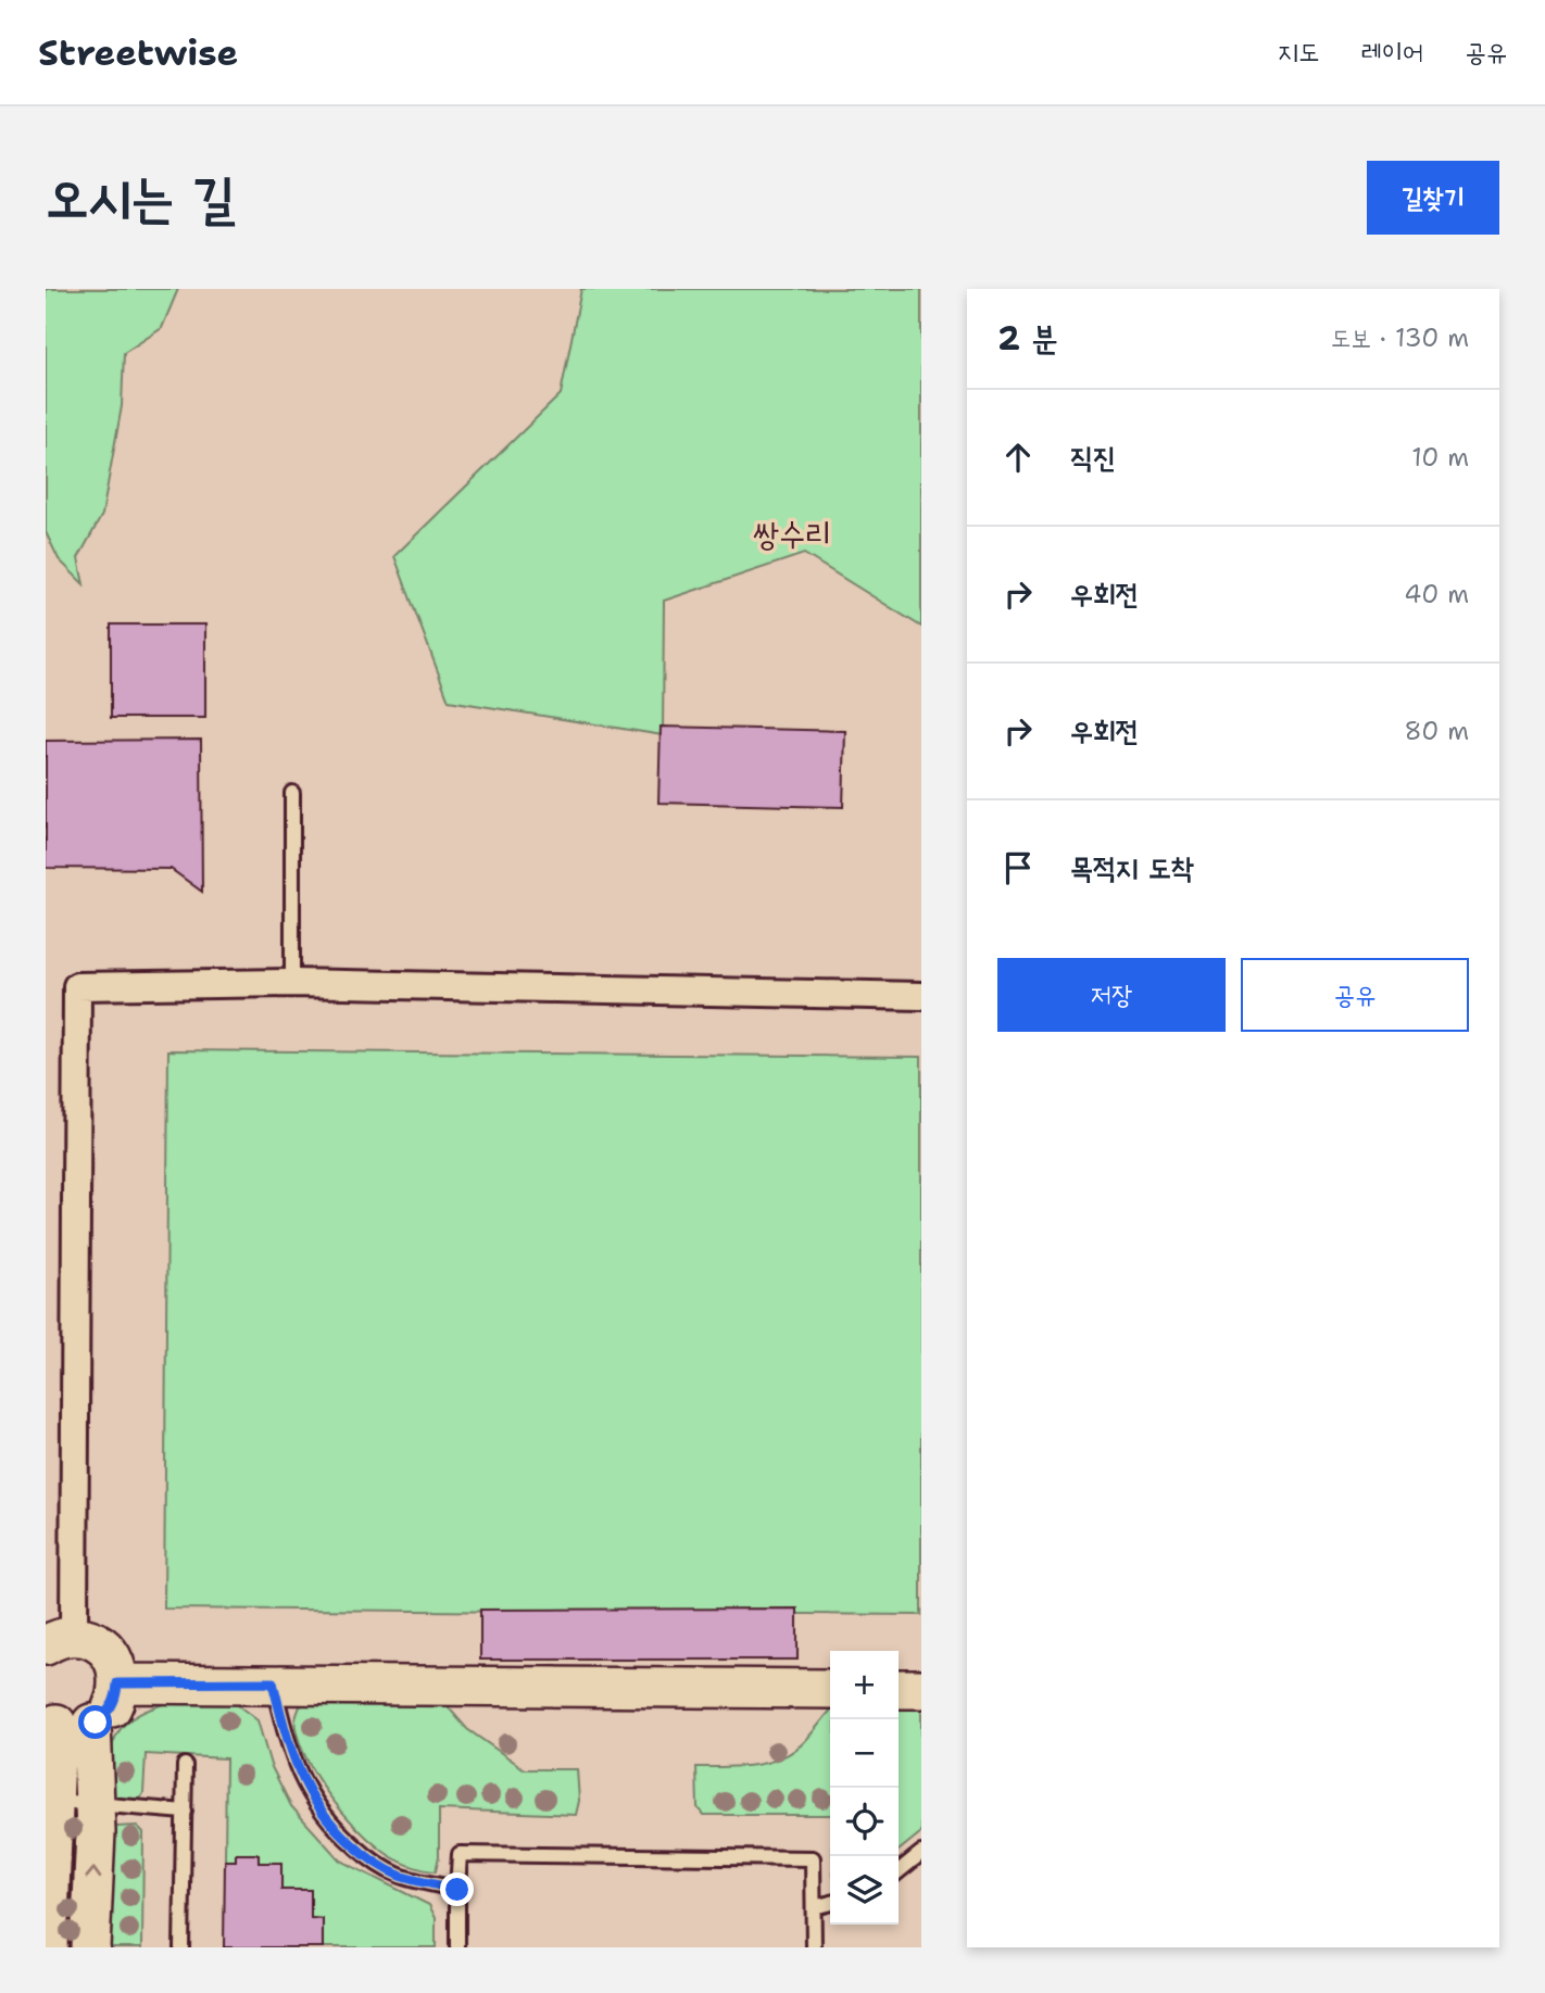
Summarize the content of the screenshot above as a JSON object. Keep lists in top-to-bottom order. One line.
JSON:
{"districts":["쌍수리"],"page":{"header":"Streetwise","nav":["지도","레이어","공유"],"buttons":["길찾기",["저장","공유"]],"title":"오시는 길","heading":["2 분","도보 · 130 m"],"list":[["직진","10 m"],["우회전","40 m"],["우회전","80 m"],"목적지 도착"],"map_buttons":["+","−"]}}
